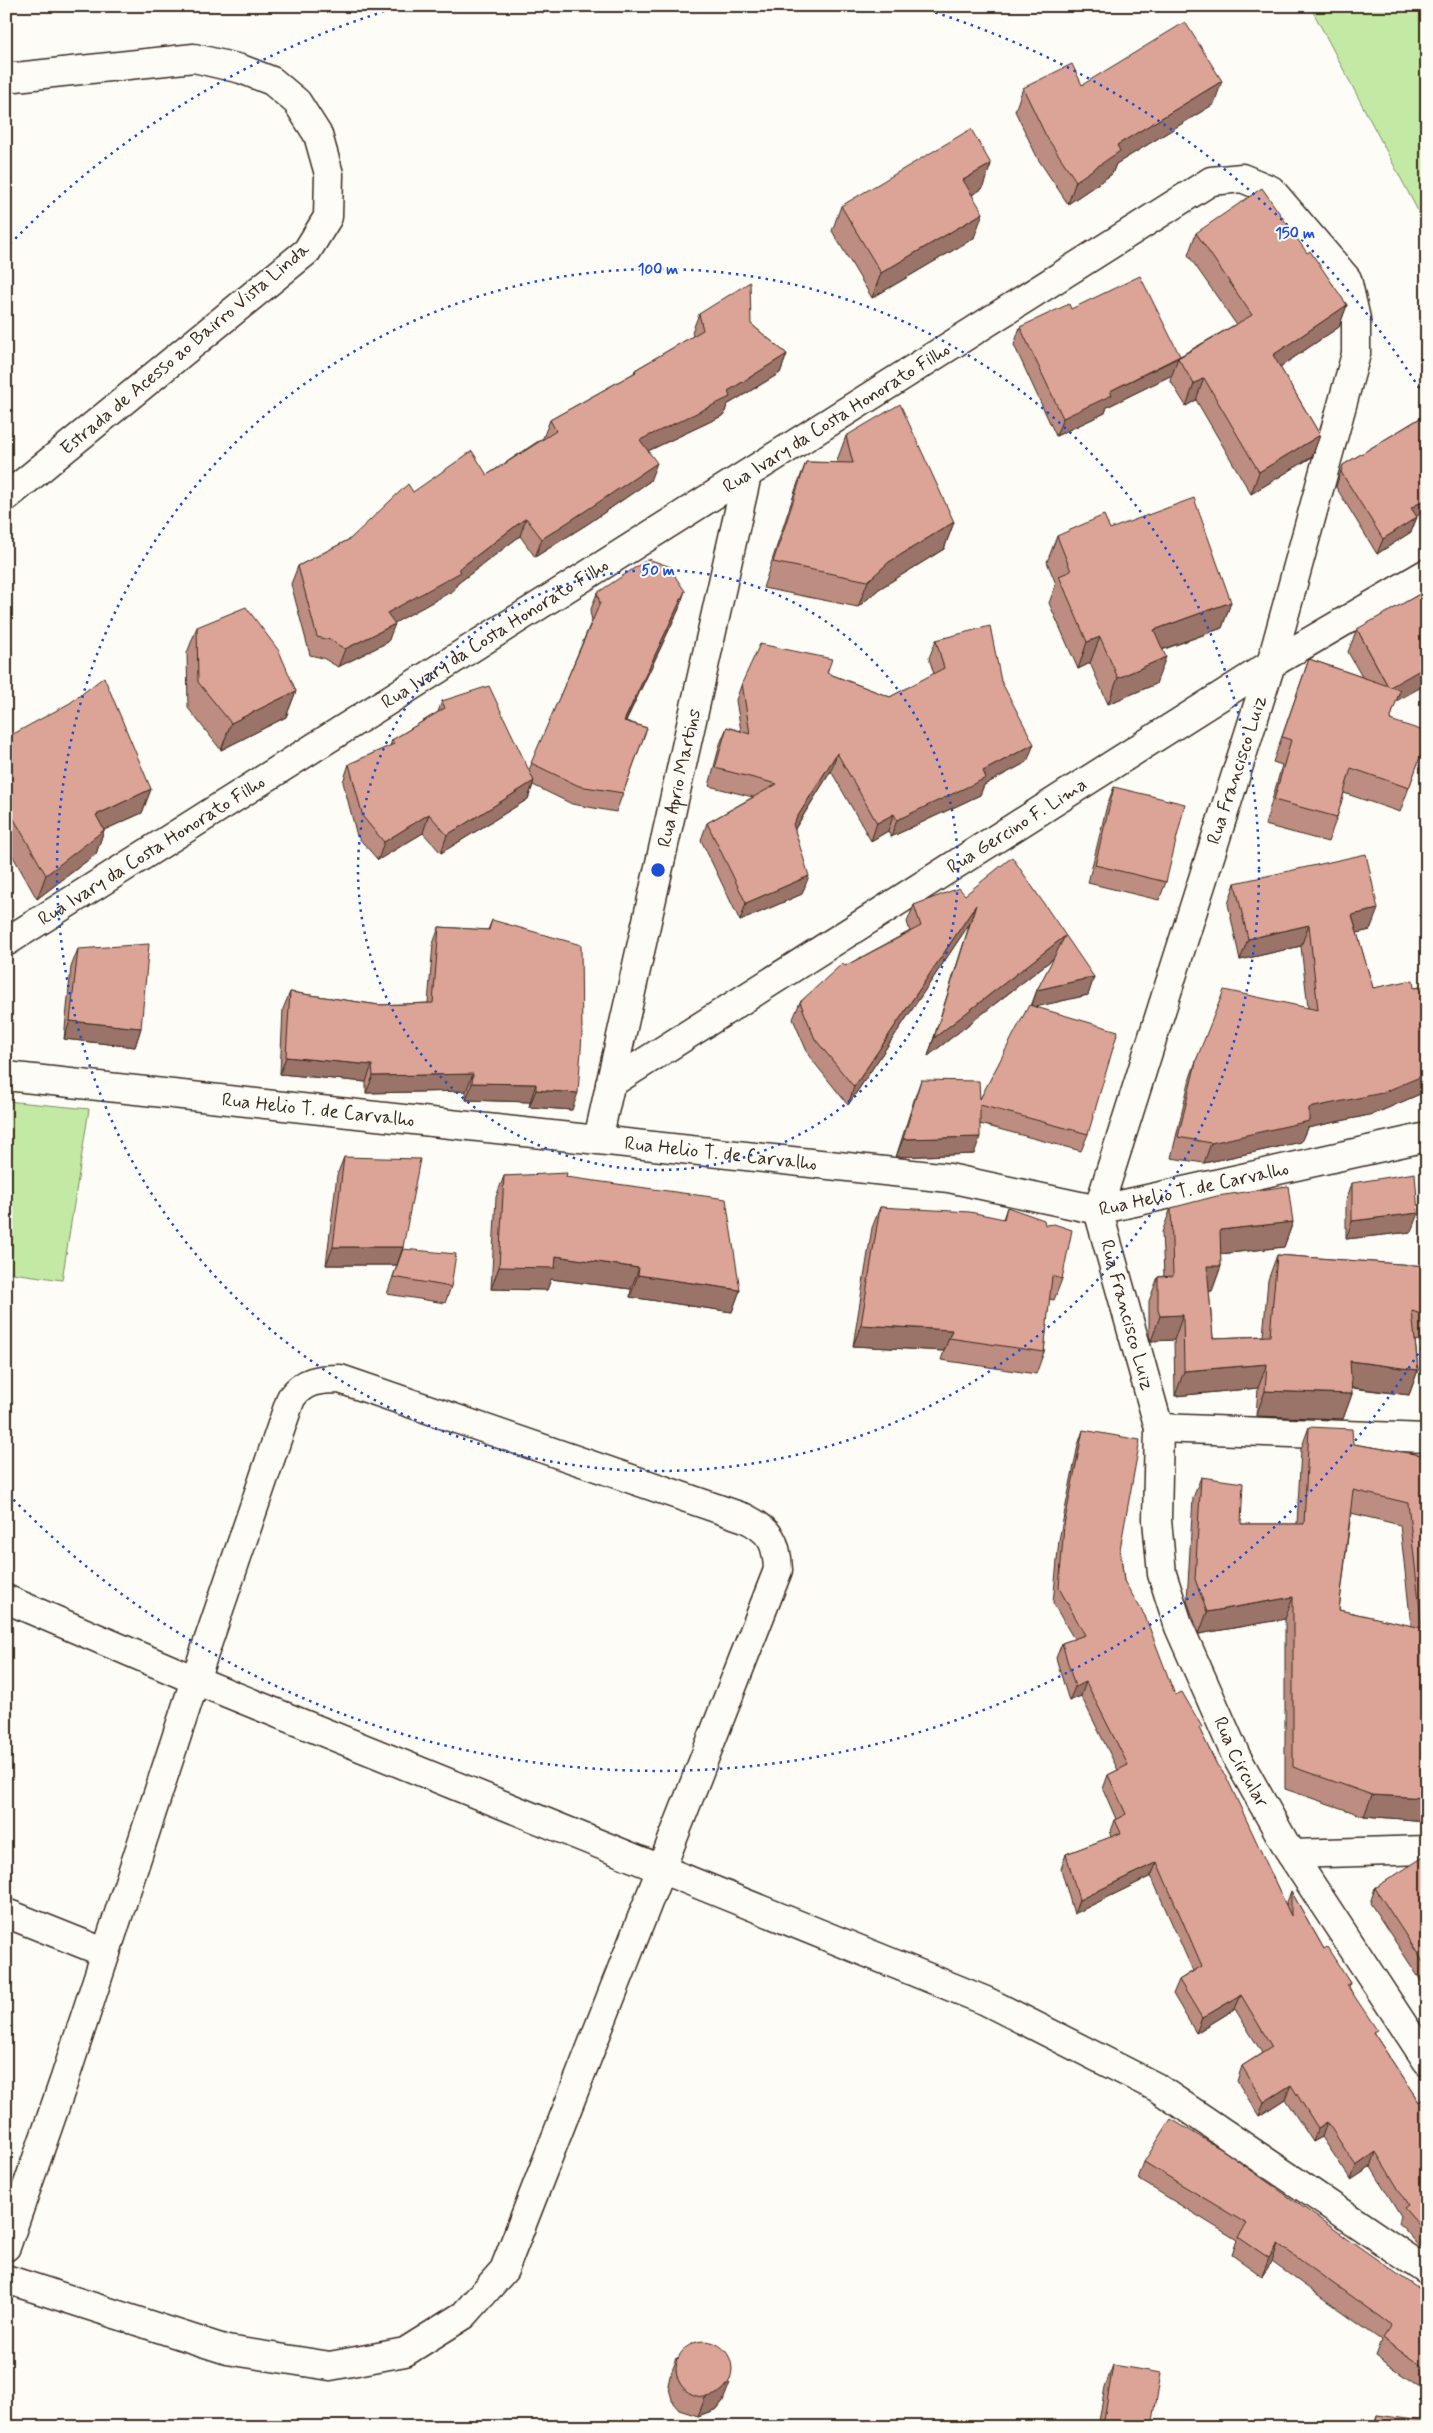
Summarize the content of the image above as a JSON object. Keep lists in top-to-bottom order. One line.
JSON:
{"streets":{"street":["Estrada de Acesso ao Bairro Vista Linda","Rua Ivary da Costa Honorato Filho","Rua Francisco Luiz","Rua Aprio Martins","Rua Gercino F. Lima","Rua Helio T. de Carvalho","Rua Circular"]},"crossings":[["Rua Ivary da Costa Honorato Filho","Rua Francisco Luiz"],["Rua Ivary da Costa Honorato Filho","Rua Aprio Martins"],["Rua Francisco Luiz","Rua Gercino F. Lima"],["Rua Francisco Luiz","Rua Helio T. de Carvalho"],["Rua Francisco Luiz","Rua Circular"],["Rua Aprio Martins","Rua Gercino F. Lima"],["Rua Aprio Martins","Rua Helio T. de Carvalho"]],"rings":["150 m","100 m","50 m"]}
